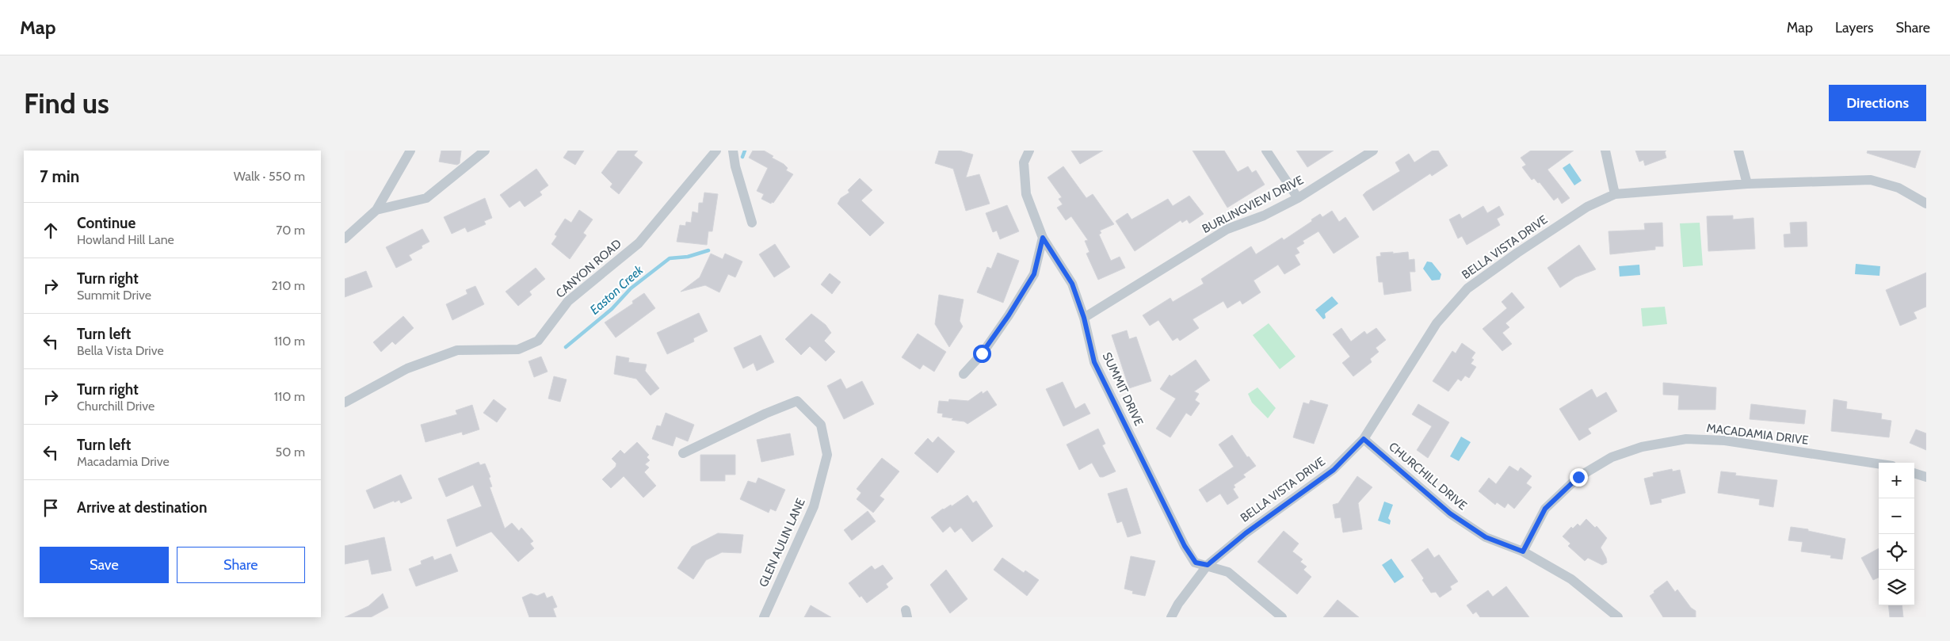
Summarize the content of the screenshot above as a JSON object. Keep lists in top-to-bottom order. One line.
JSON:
{"streets":{"street":["BURLINGVIEW DRIVE","BELLA VISTA DRIVE","CANYON ROAD","SUMMIT DRIVE","MACADAMIA DRIVE","CHURCHILL DRIVE","GLEN AULIN LANE"]},"crossings":[["BURLINGVIEW DRIVE","SUMMIT DRIVE"],["BELLA VISTA DRIVE","SUMMIT DRIVE"],["BELLA VISTA DRIVE","CHURCHILL DRIVE"],["MACADAMIA DRIVE","CHURCHILL DRIVE"]],"water":["Easton Creek"],"page":{"header":"Map","nav":["Map","Layers","Share"],"buttons":["Directions",["Save","Share"]],"title":"Find us","heading":["7 min","Walk · 550 m"],"list":[["Continue","Howland Hill Lane","70 m"],["Turn right","Summit Drive","210 m"],["Turn left","Bella Vista Drive","110 m"],["Turn right","Churchill Drive","110 m"],["Turn left","Macadamia Drive","50 m"],"Arrive at destination"],"map_buttons":["+","−"]}}
